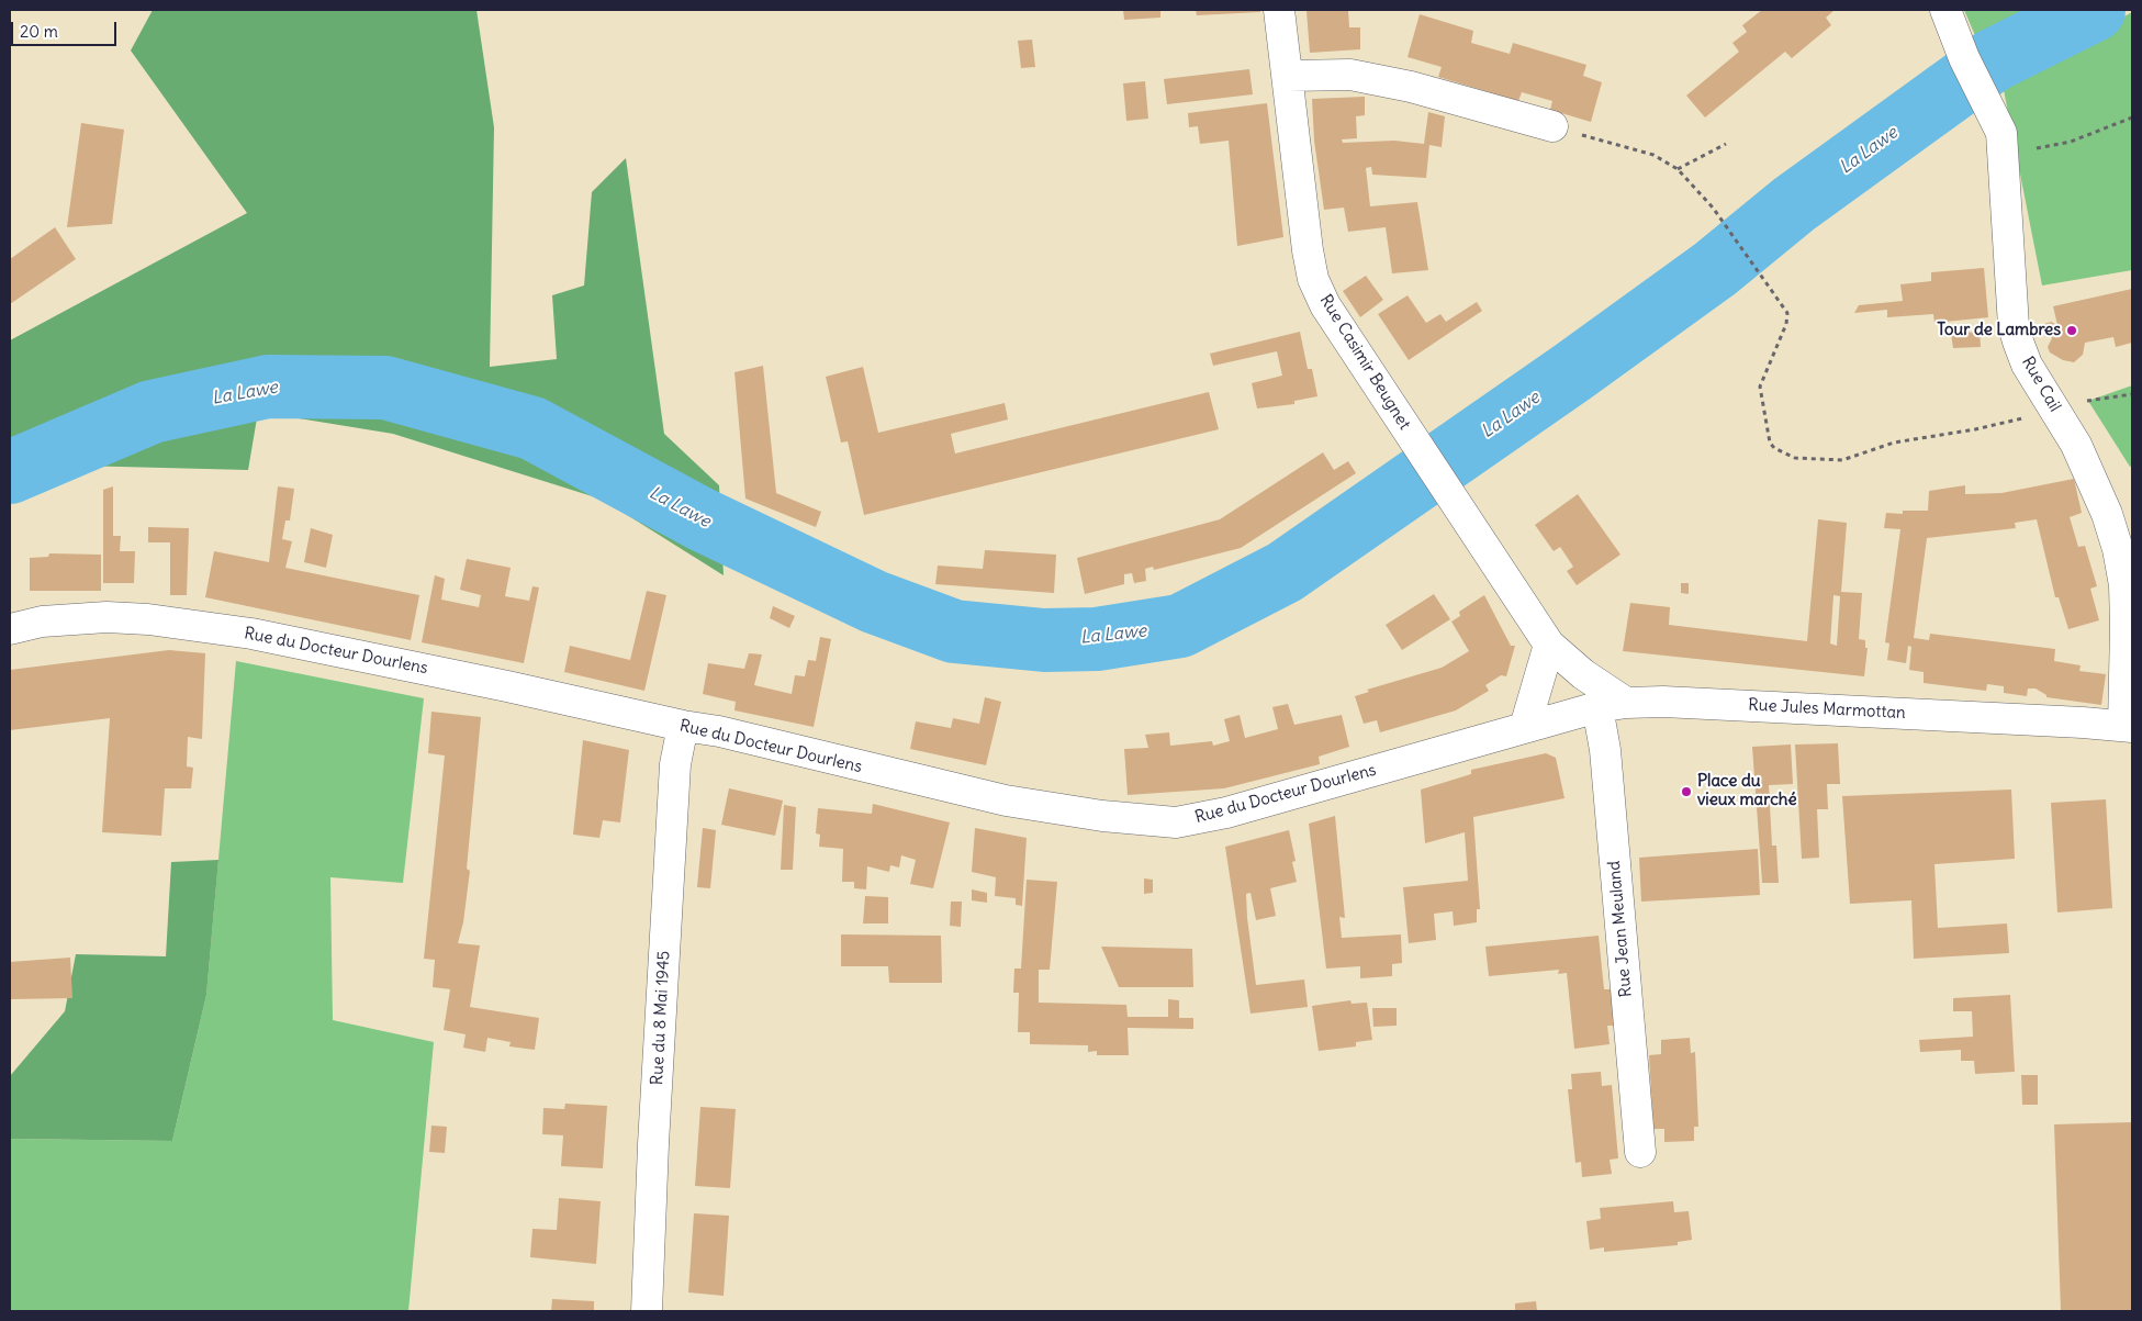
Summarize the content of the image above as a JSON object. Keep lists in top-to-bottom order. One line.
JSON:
{"streets":{"street":["Rue Casimir Beugnet","Rue Cail","Rue du Docteur Dourlens","Rue Jules Marmottan","Rue Jean Meuland","Rue du 8 Mai 1945"]},"crossings":[["Rue Casimir Beugnet","Rue Jules Marmottan"],["Rue Cail","Rue Jules Marmottan"],["Rue du Docteur Dourlens","Rue Jules Marmottan"],["Rue du Docteur Dourlens","Rue du 8 Mai 1945"],["Rue Jules Marmottan","Rue Jean Meuland"]],"water":["La Lawe"],"places":["Tour de Lambres","Place du vieux marché"],"scale_bar":"20 m"}
